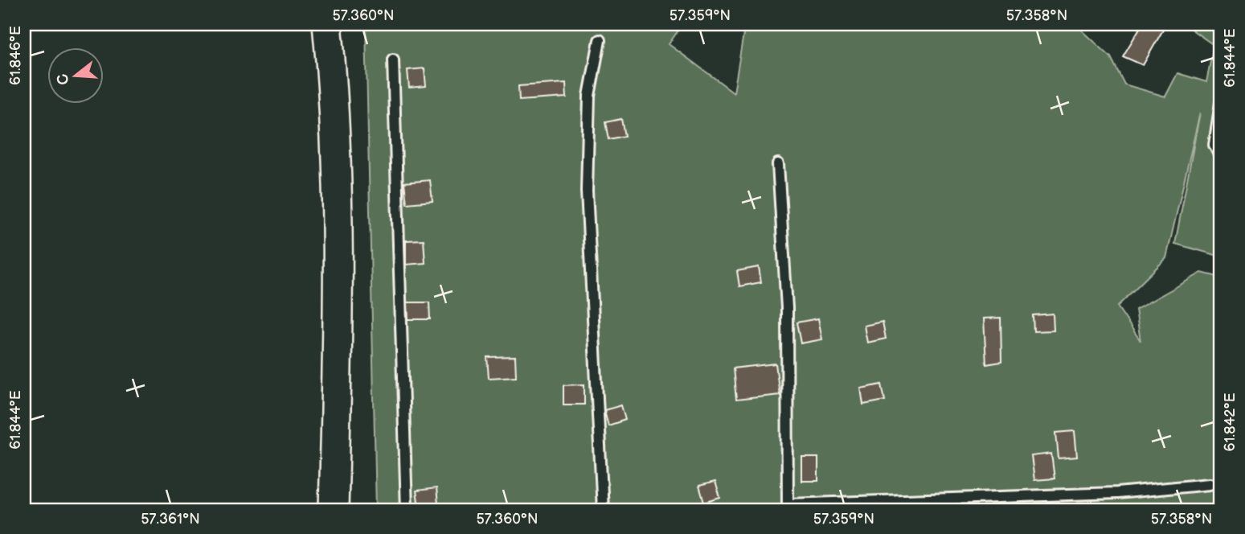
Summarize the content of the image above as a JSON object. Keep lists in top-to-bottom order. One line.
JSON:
{"north":"left","coordinates":["57.360°N","57.359°N","57.358°N","61.846°E","61.844°E","61.842°E","57.361°N"]}
